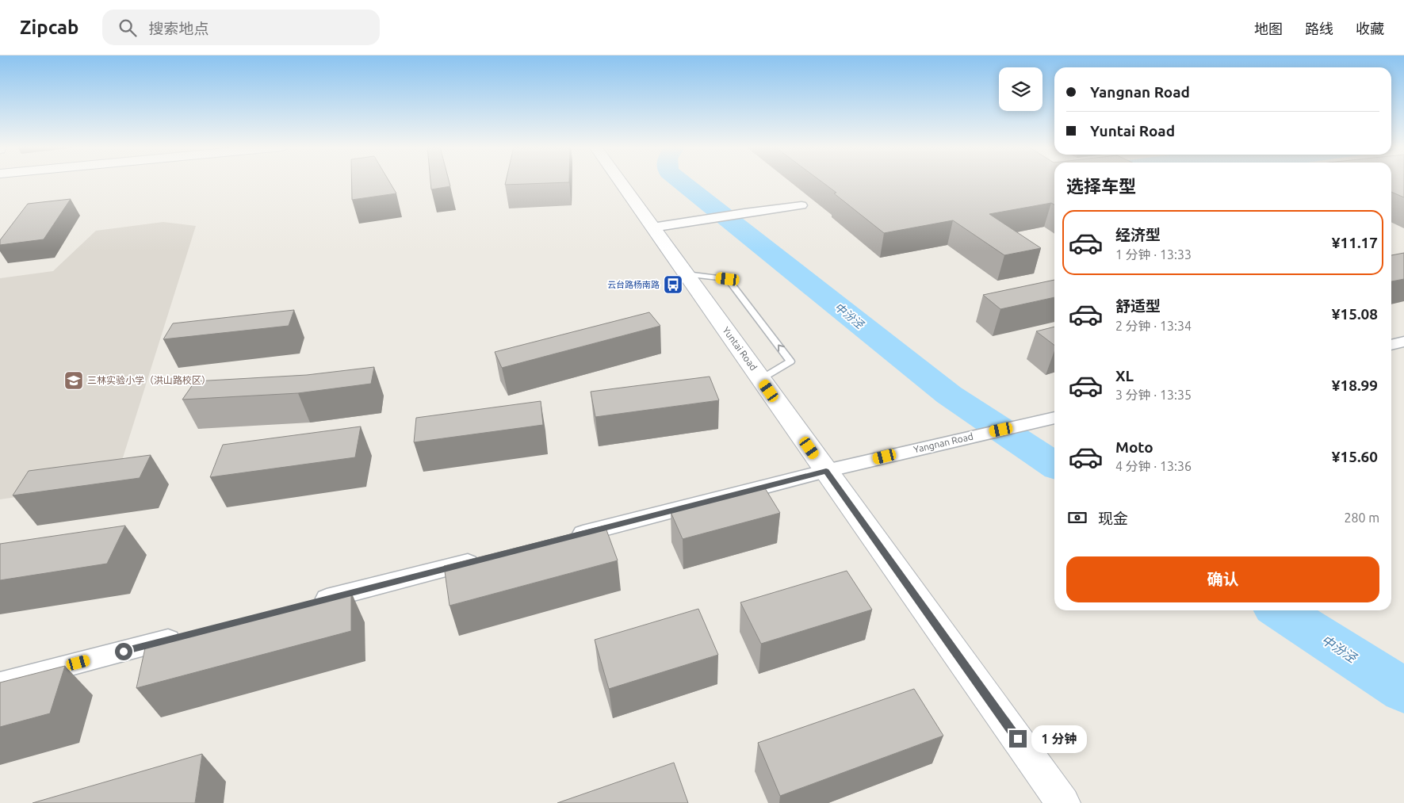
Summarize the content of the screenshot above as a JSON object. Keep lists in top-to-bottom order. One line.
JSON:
{"streets":{"street":["Yuntai Road","Yangnan Road"]},"crossings":[["Yuntai Road","Yangnan Road"]],"water":["中汾泾"],"places":{"bus stop":["云台路杨南路"],"school or university":["三林实验小学（洪山路校区）"]},"page":{"header":"Zipcab","search":"搜索地点","nav":["地图","路线","收藏"],"banner":["Yangnan Road","Yuntai Road"],"heading":"选择车型","list":[{"name":"经济型","note":"1 分钟 · 13:33","value":"¥11.17"},{"name":"舒适型","note":"2 分钟 · 13:34","value":"¥15.08"},{"name":"XL","note":"3 分钟 · 13:35","value":"¥18.99"},{"name":"Moto","note":"4 分钟 · 13:36","value":"¥15.60"}],"pay":["现金","280 m"],"buttons":"确认","bubble":"1 分钟"}}
